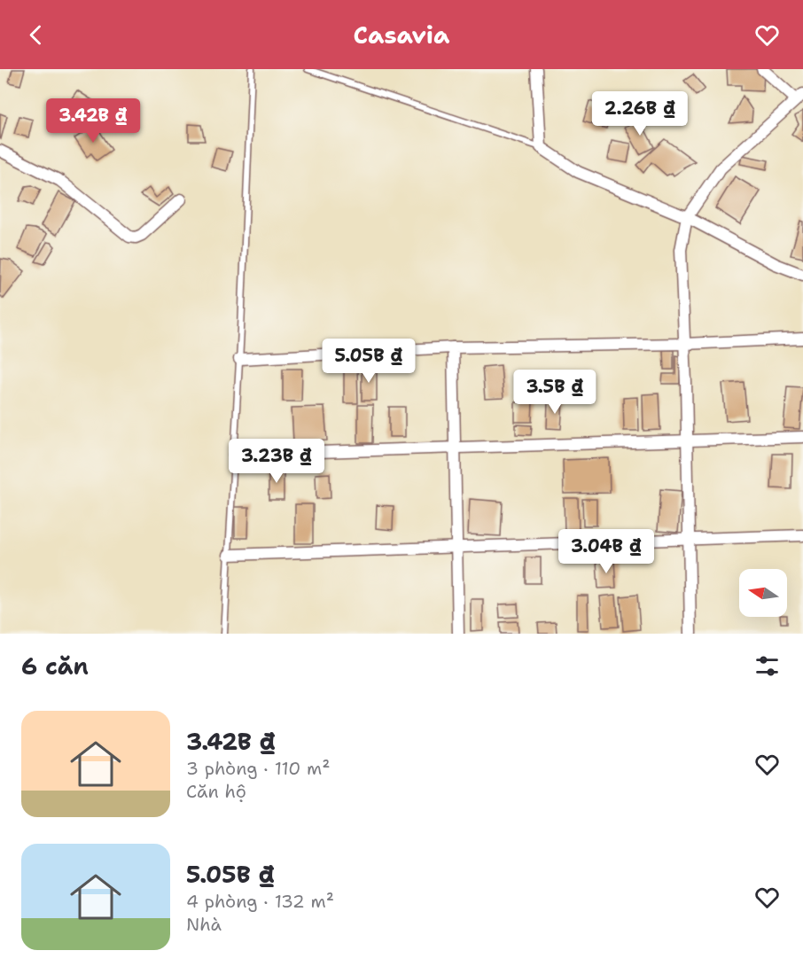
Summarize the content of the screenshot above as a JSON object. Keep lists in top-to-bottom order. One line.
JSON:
{"north":"left","page":{"header":"Casavia","price":["2.26B ₫","3.42B ₫","5.05B ₫","3.5B ₫","3.23B ₫","3.04B ₫"],"heading":"6 căn","list":[{"name":"3.42B ₫","note":"3 phòng · 110 m² · Căn hộ"},{"name":"5.05B ₫","note":"4 phòng · 132 m² · Nhà"}]}}
